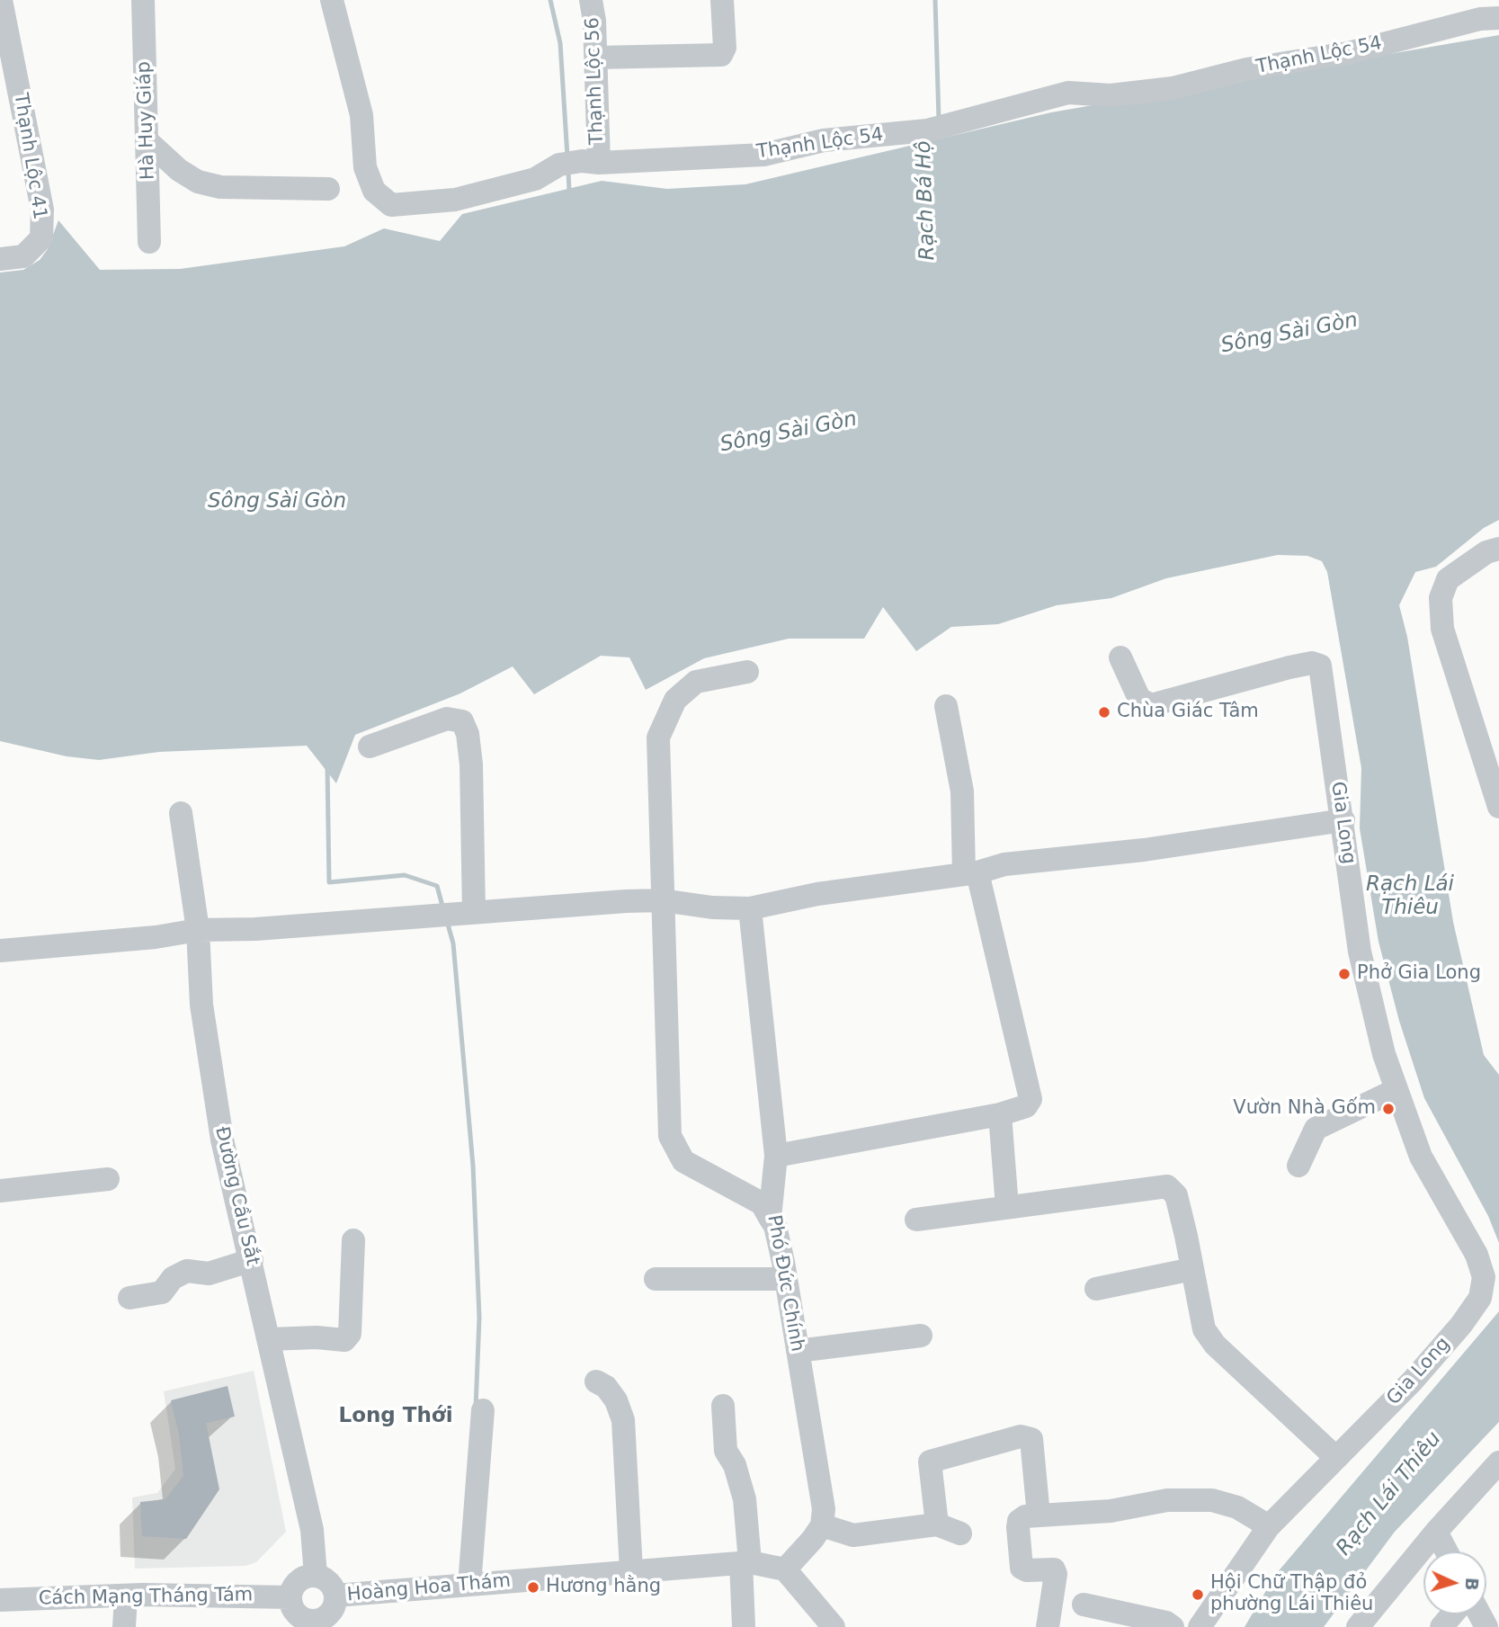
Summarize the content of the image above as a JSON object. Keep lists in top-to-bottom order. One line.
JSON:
{"streets":{"street":["Thạnh Lộc 54","Thạnh Lộc 56","Hà Huy Giáp","Thạnh Lộc 41","Gia Long","Đường Cầu Sắt","Phó Đức Chính","Hoàng Hoa Thám","Cách Mạng Tháng Tám"]},"crossings":[["Thạnh Lộc 54","Thạnh Lộc 56"],["Đường Cầu Sắt","Hoàng Hoa Thám"],["Đường Cầu Sắt","Cách Mạng Tháng Tám"],["Hoàng Hoa Thám","Cách Mạng Tháng Tám"]],"districts":["Long Thới"],"water":["Rạch Bá Hộ","Sông Sài Gòn","Rạch Lái Thiêu"],"places":["Chùa Giác Tâm","Phở Gia Long","Vườn Nhà Gốm","Hương hằng","Hội Chữ Thập đỏ phường Lái Thiêu"],"north":"right"}
